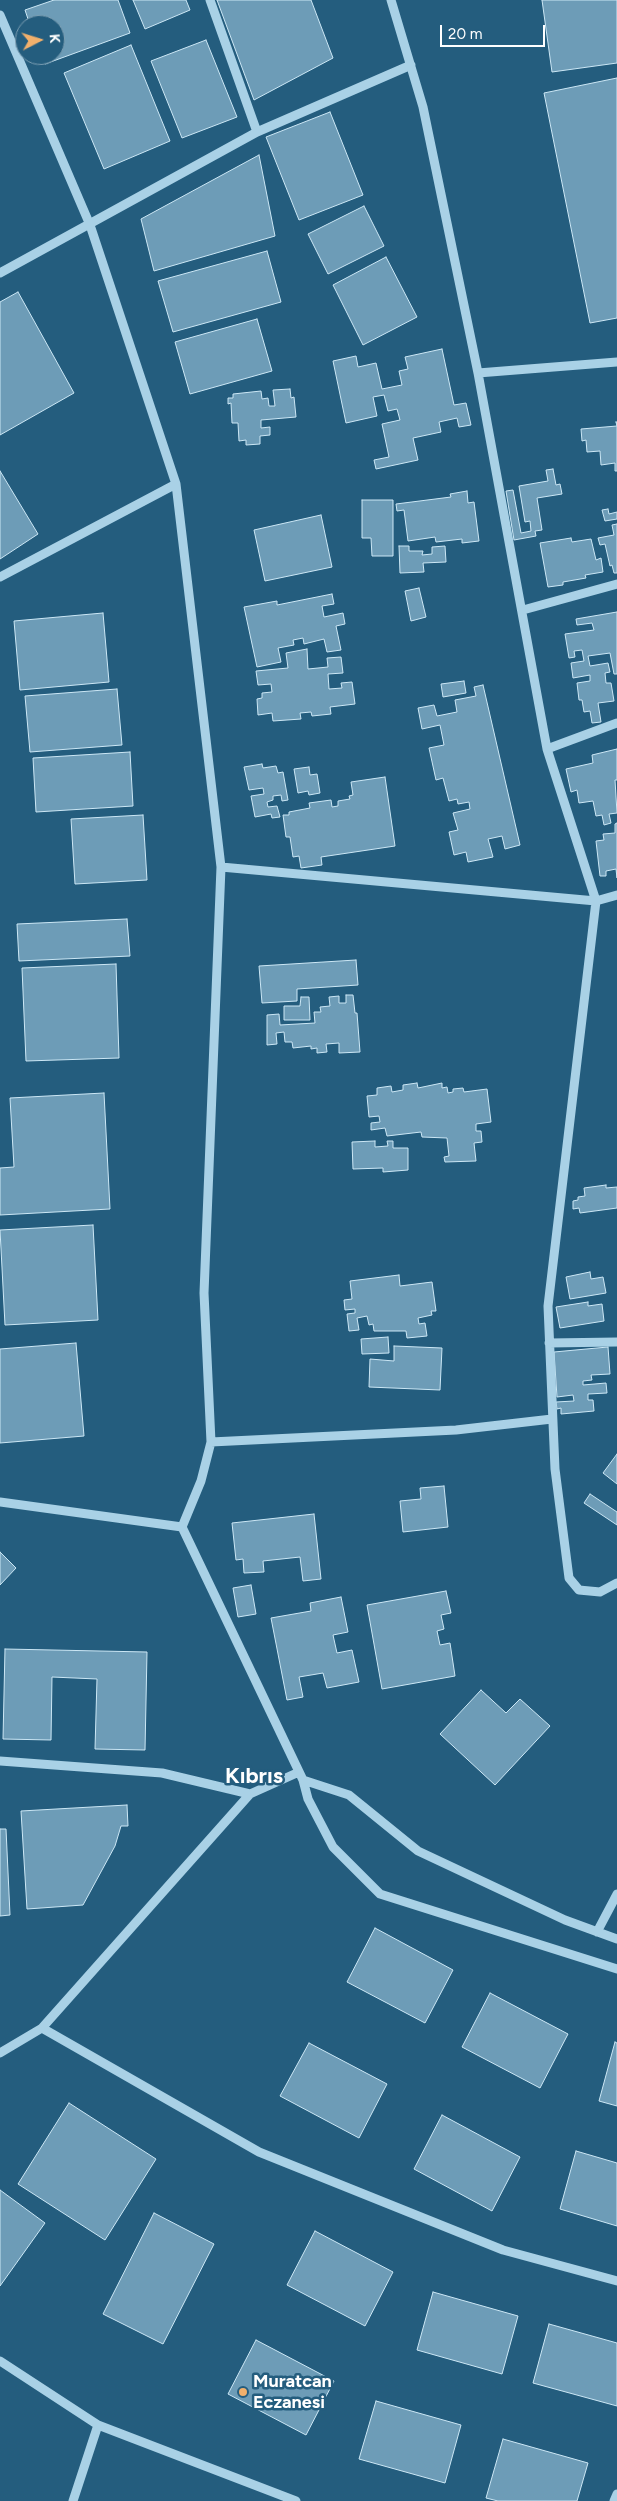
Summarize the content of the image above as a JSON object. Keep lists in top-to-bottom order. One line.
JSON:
{"districts":["Kıbrıs"],"places":["Muratcan Eczanesi"],"scale_bar":"20 m","north":"right"}
